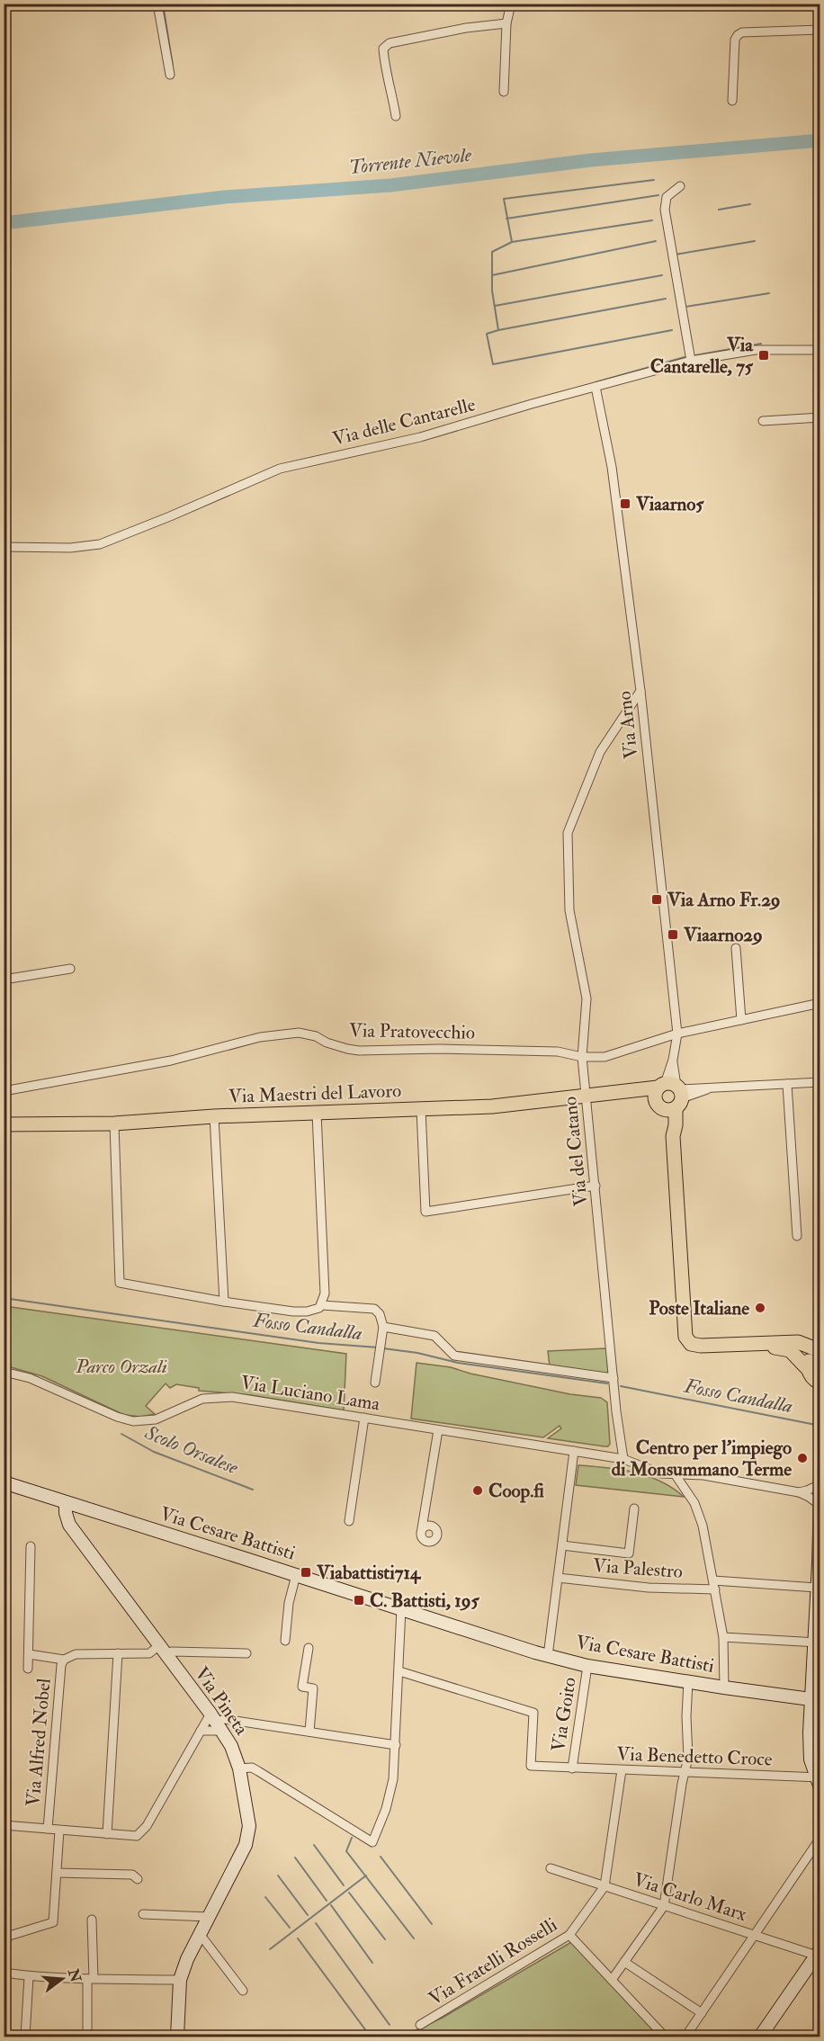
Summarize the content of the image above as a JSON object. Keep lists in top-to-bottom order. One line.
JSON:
{"streets":{"main road":["Via Maestri del Lavoro"],"street":["Via delle Cantarelle","Via Arno","Via Pratovecchio","Via del Catano","Via Luciano Lama","Via Cesare Battisti","Via Palestro","Via Pineta","Via Goito","Via Alfred Nobel","Via Benedetto Croce","Via Carlo Marx","Via Fratelli Rosselli"]},"crossings":[["Via delle Cantarelle","Via Arno"],["Via Arno","Via Pratovecchio"],["Via Arno","Via Maestri del Lavoro"],["Via Arno","Via del Catano"],["Via Pratovecchio","Via del Catano"],["Via Maestri del Lavoro","Via del Catano"],["Via del Catano","Via Luciano Lama"],["Via Cesare Battisti","Via Pineta"],["Via Cesare Battisti","Via Goito"],["Via Pineta","Via Alfred Nobel"],["Via Goito","Via Benedetto Croce"],["Via Benedetto Croce","Via Fratelli Rosselli"],["Via Carlo Marx","Via Fratelli Rosselli"]],"water":["Torrente Nievole","Fosso Candalla","Scolo Orsalese"],"parks":["Parco Orzali"],"places":{"transit":["Via Cantarelle, 75","Viaarno5","Via Arno Fr.29","Viaarno29","Viabattisti714","C. Battisti, 195"],"other":["Poste Italiane","Centro per l'impiego di Monsummano Terme","Coop.fi"]},"north":"right"}
